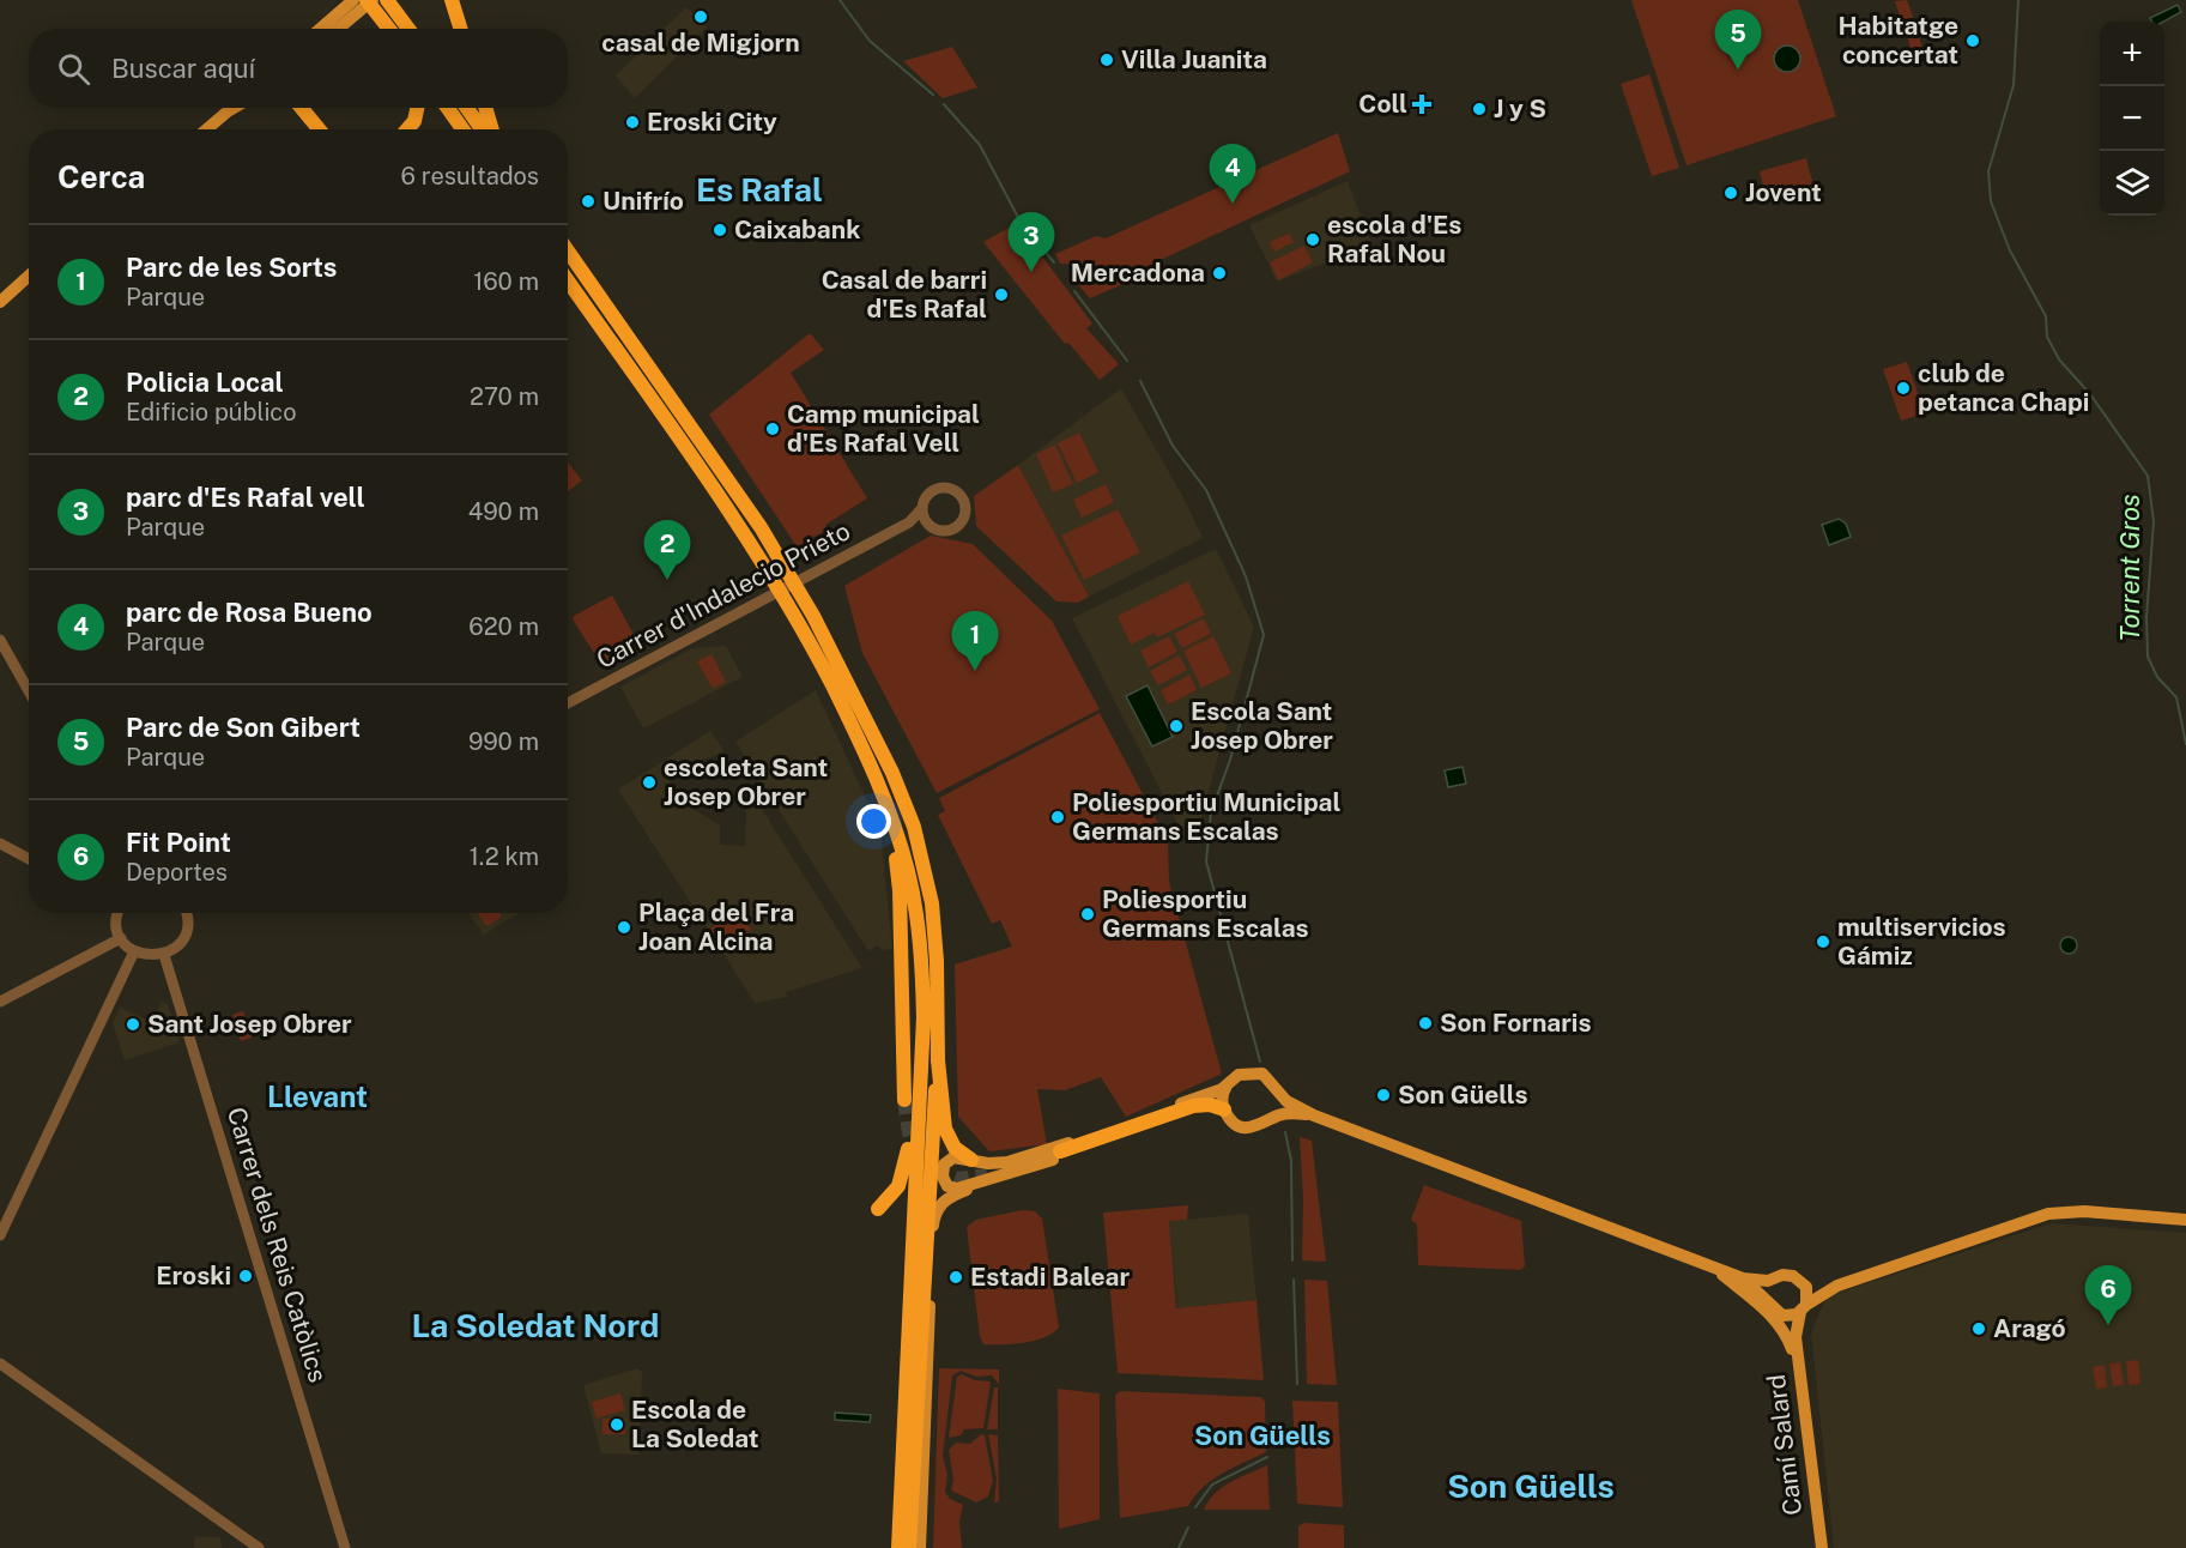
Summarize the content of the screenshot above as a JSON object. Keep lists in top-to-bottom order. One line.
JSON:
{"streets":{"main road":["Camí Salard"],"street":["Carrer d'Indalecio Prieto","Carrer dels Reis Catòlics"]},"districts":["Es Rafal","Llevant","La Soledat Nord","Son Güells","Son Güells"],"water":["Torrent Gros"],"places":{"other":["casal de Migjorn","Habitatge concertat","Villa Juanita","J y S","Eroski City","Jovent","Unifrío","Caixabank","escola d'Es Rafal Nou","Mercadona","Casal de barri d'Es Rafal","club de petanca Chapi","Camp municipal d'Es Rafal Vell","Escola Sant Josep Obrer","escoleta Sant Josep Obrer","Poliesportiu Municipal Germans Escalas","Poliesportiu Germans Escalas","Plaça del Fra Joan Alcina","multiservicios Gámiz","Son Fornaris","Sant Josep Obrer","Son Güells","Eroski","Estadi Balear","Aragó","Escola de La Soledat"],"health":["Coll"]},"page":{"pins":["5","4","3","2","1","6"],"map_buttons":["+","−"],"search":"Buscar aquí","heading":["Cerca","6 resultados"],"list":[{"mark":"1","name":"Parc de les Sorts","note":"Parque","value":"160 m"},{"mark":"2","name":"Policia Local","note":"Edificio público","value":"270 m"},{"mark":"3","name":"parc d'Es Rafal vell","note":"Parque","value":"490 m"},{"mark":"4","name":"parc de Rosa Bueno","note":"Parque","value":"620 m"},{"mark":"5","name":"Parc de Son Gibert","note":"Parque","value":"990 m"},{"mark":"6","name":"Fit Point","note":"Deportes","value":"1.2 km"}]}}
